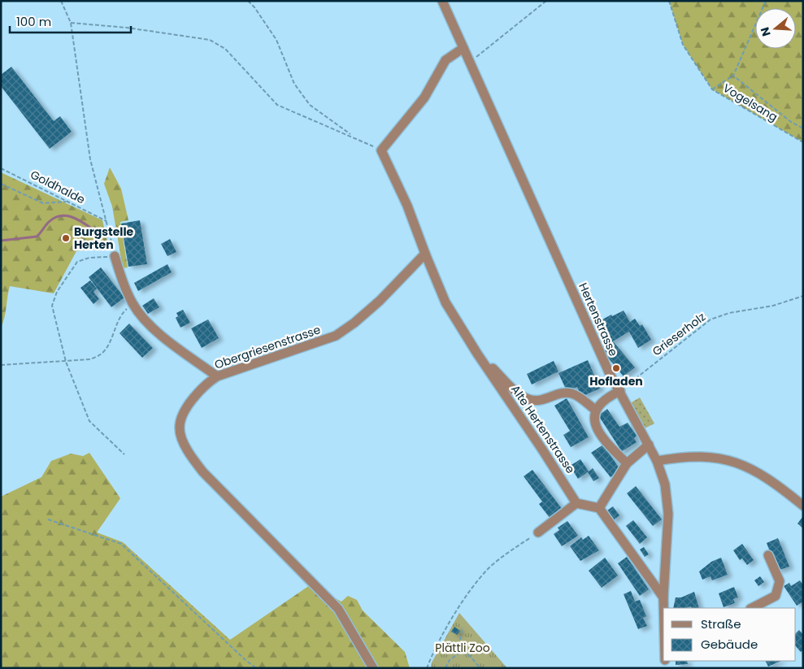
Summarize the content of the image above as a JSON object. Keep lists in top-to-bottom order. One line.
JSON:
{"streets":{"street":["Hertenstrasse","Obergriesenstrasse","Alte Hertenstrasse"],"path":["Vogelsang","Goldhalde","Grieserholz"]},"crossings":[["Hertenstrasse","Grieserholz"],["Obergriesenstrasse","Alte Hertenstrasse"]],"parks":["Plättli Zoo"],"places":["Burgstelle Herten","Hofladen"],"legend":["Straße","Gebäude"],"scale_bar":"100 m","north":"left"}
